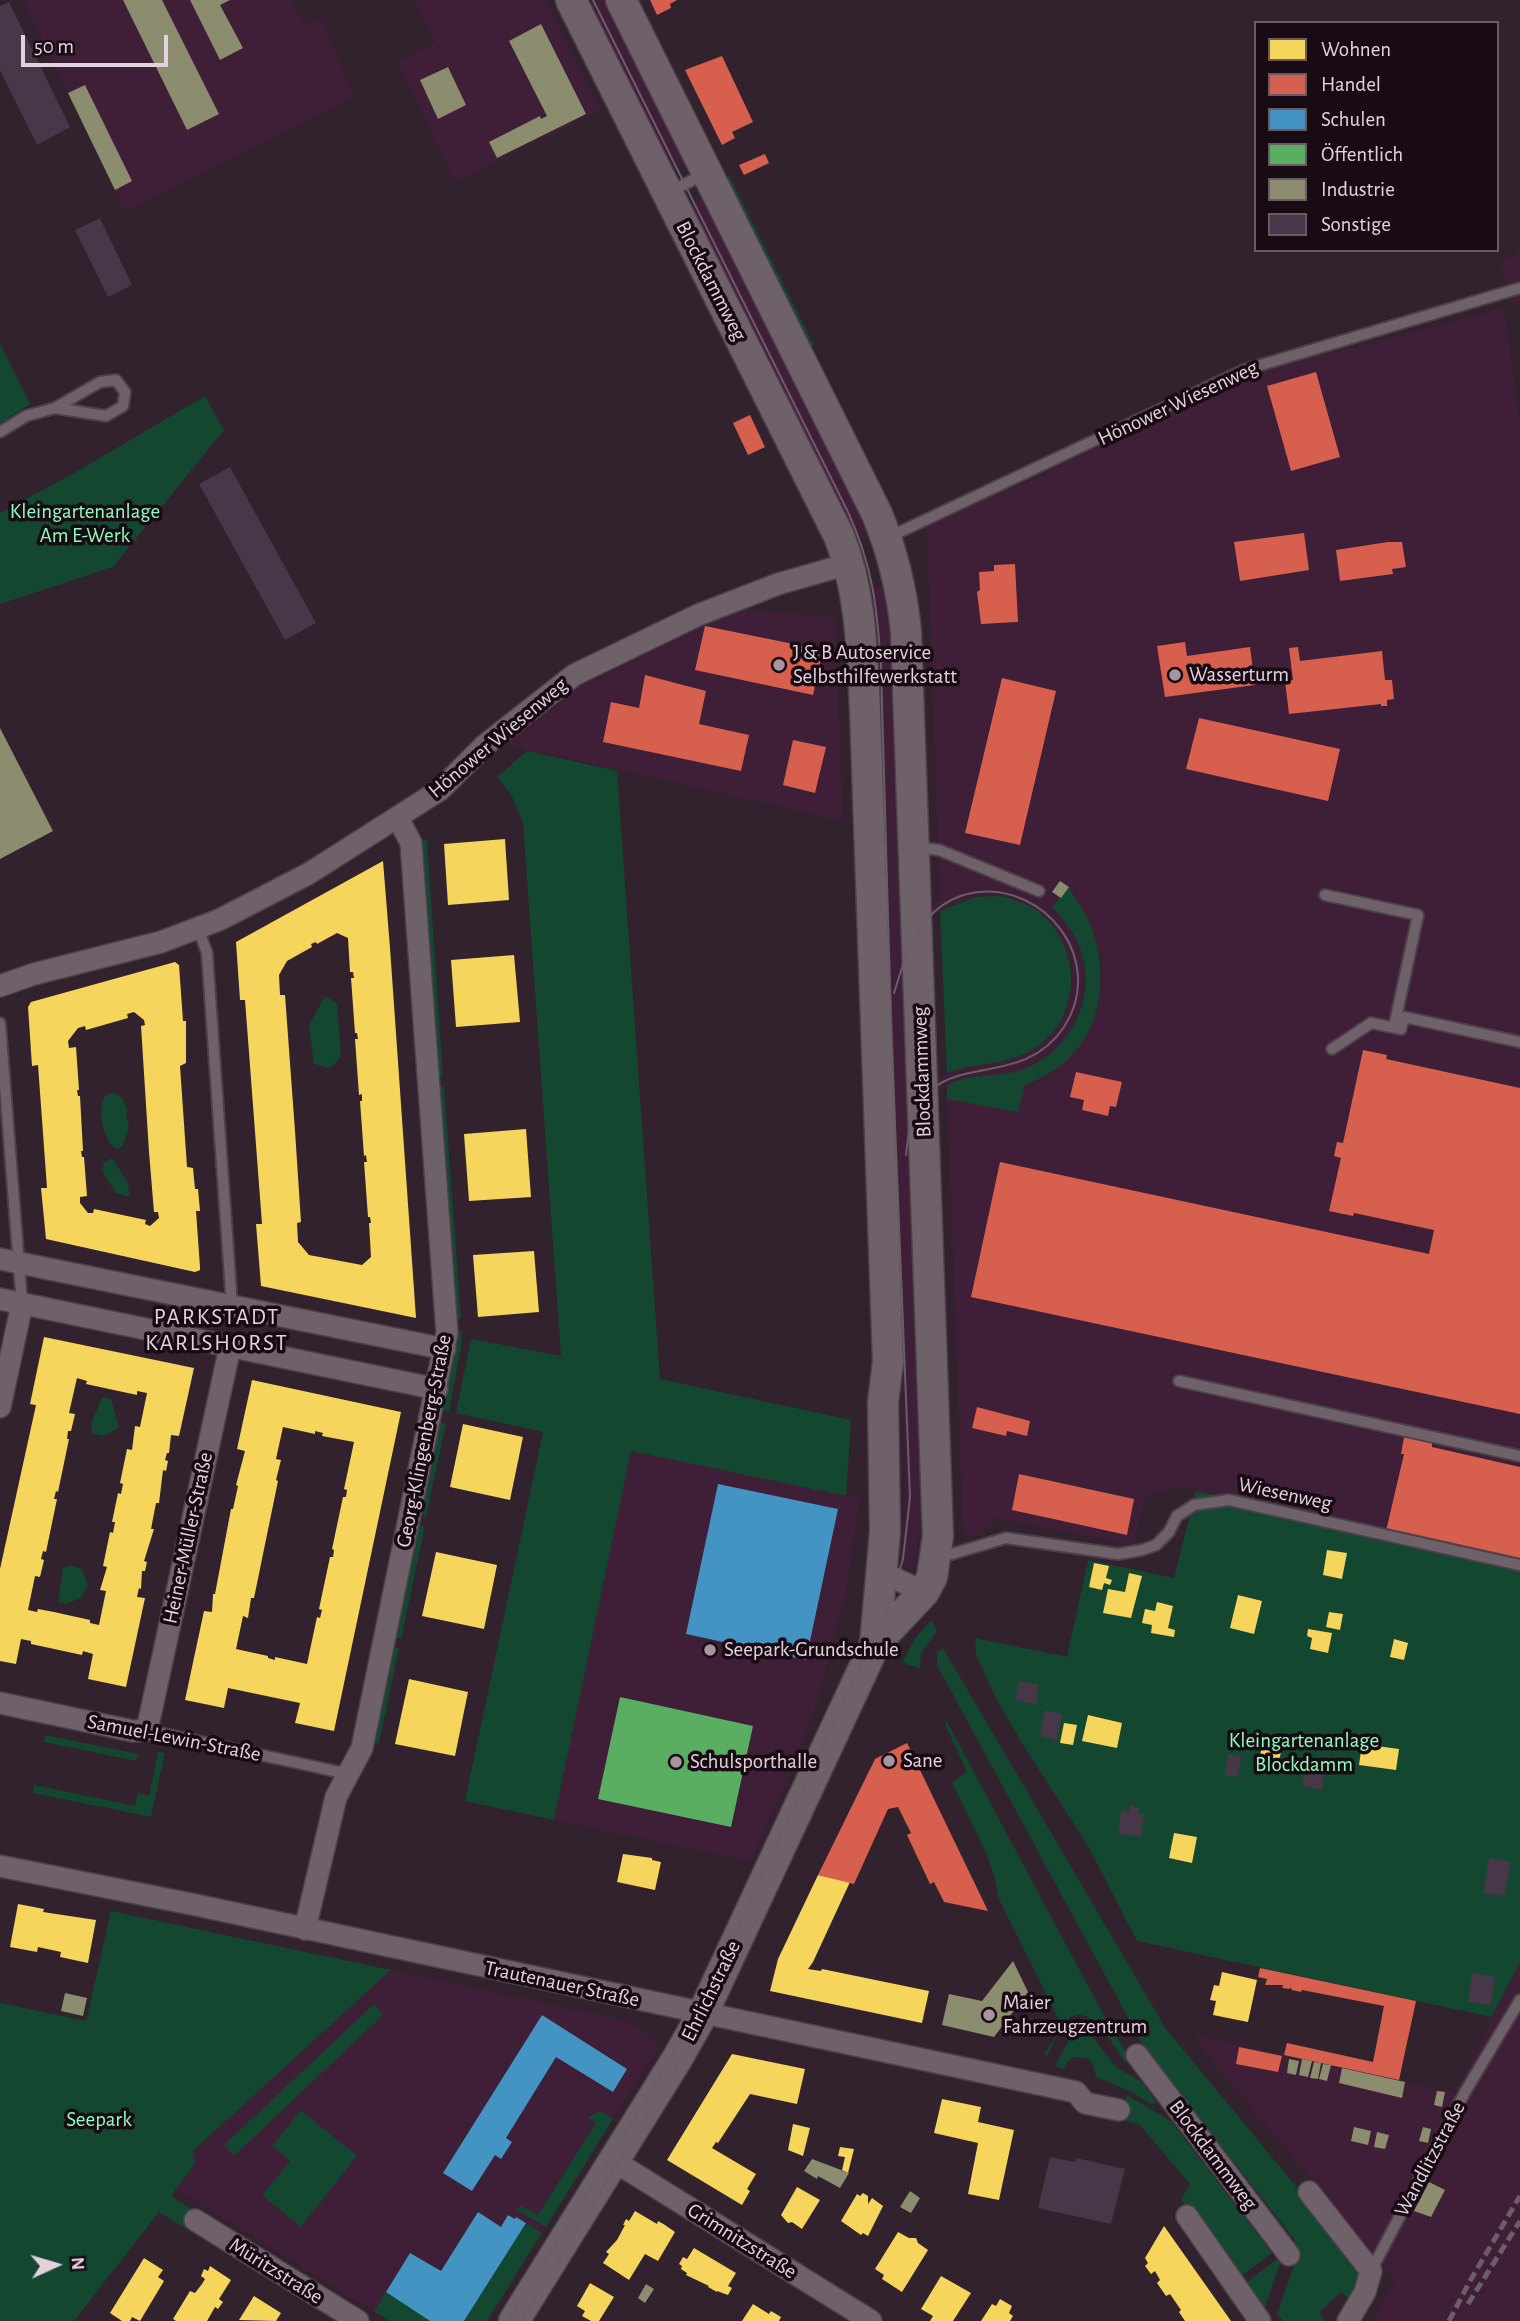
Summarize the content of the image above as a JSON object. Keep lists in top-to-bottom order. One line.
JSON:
{"streets":{"street":["Blockdammweg","Hönower Wiesenweg","Georg-Klingenberg-Straße","Heiner-Müller-Straße","Samuel-Lewin-Straße","Trautenauer Straße","Ehrlichstraße","Wandlitzstraße","Grimnitzstraße","Müritzstraße"],"lane":["Wiesenweg"]},"crossings":[["Blockdammweg","Hönower Wiesenweg"],["Blockdammweg","Wiesenweg"],["Blockdammweg","Ehrlichstraße"],["Hönower Wiesenweg","Georg-Klingenberg-Straße"],["Georg-Klingenberg-Straße","Samuel-Lewin-Straße"],["Georg-Klingenberg-Straße","Trautenauer Straße"],["Heiner-Müller-Straße","Samuel-Lewin-Straße"],["Trautenauer Straße","Ehrlichstraße"],["Ehrlichstraße","Grimnitzstraße"]],"districts":["PARKSTADT KARLSHORST"],"parks":["Kleingartenanlage Am E-Werk","Kleingartenanlage Blockdamm","Seepark"],"places":["J & B Autoservice Selbsthilfewerkstatt","Wasserturm","Seepark-Grundschule","Sane","Schulsporthalle","Maier Fahrzeugzentrum"],"legend":["Wohnen","Handel","Schulen","Öffentlich","Industrie","Sonstige"],"scale_bar":"50 m","north":"right"}
